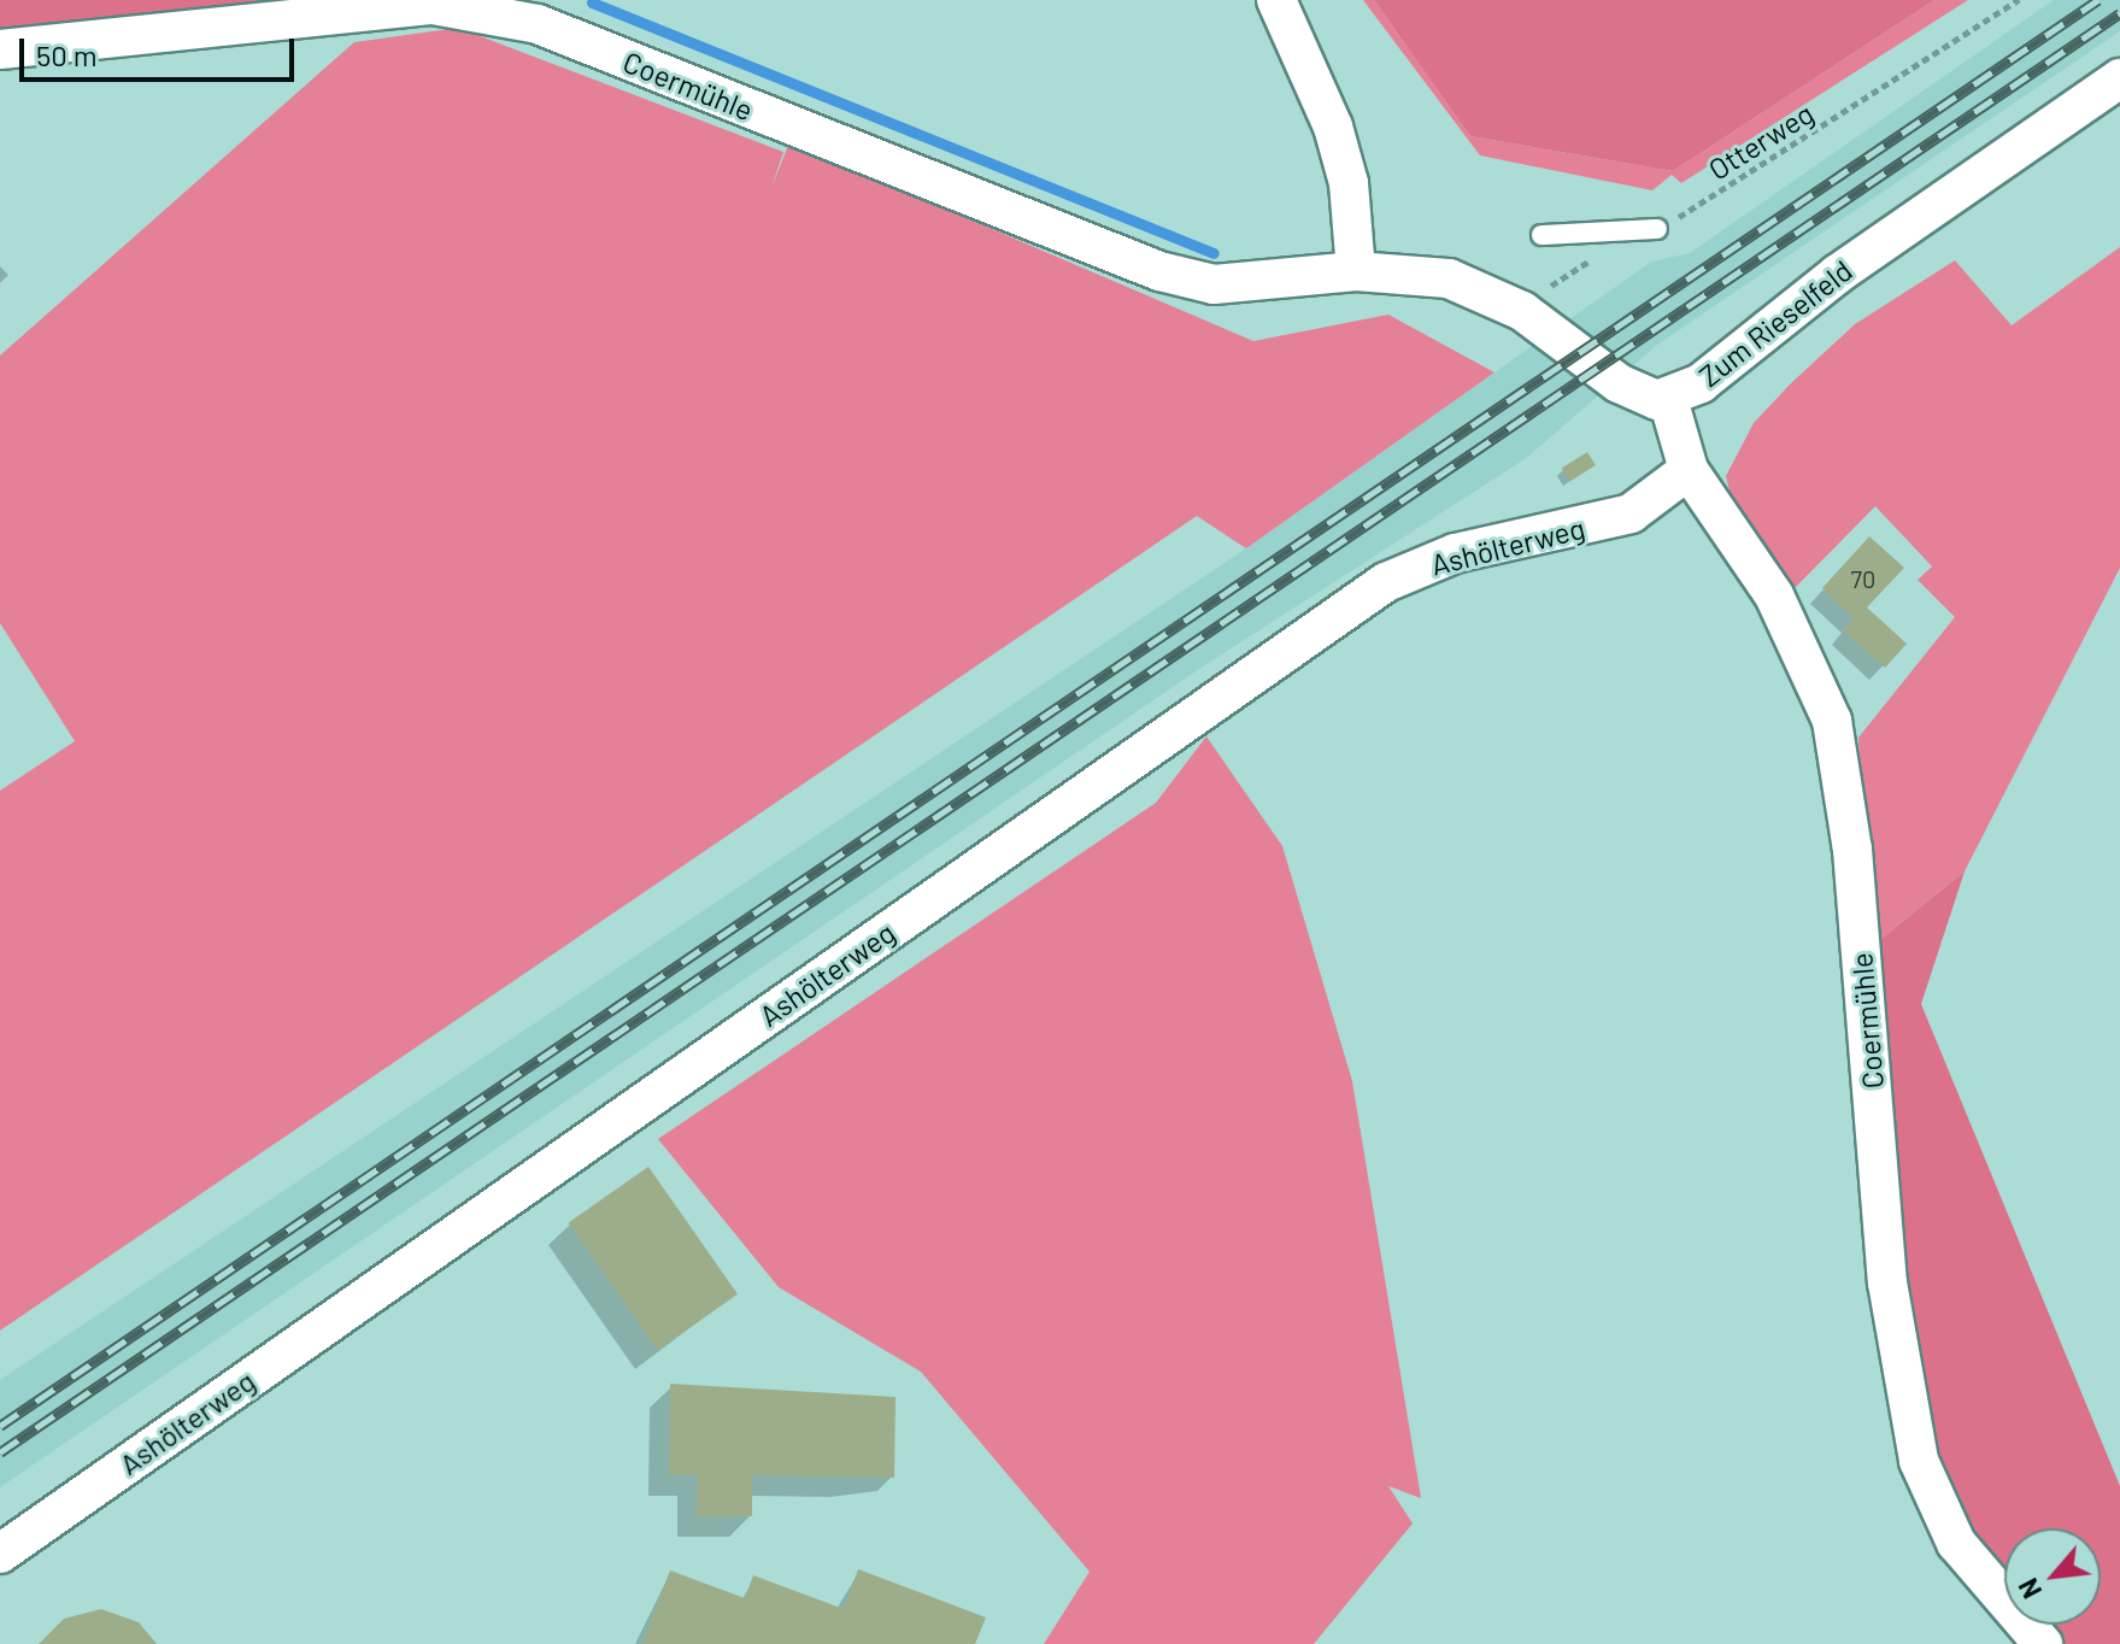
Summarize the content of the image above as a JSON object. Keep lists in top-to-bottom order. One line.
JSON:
{"streets":{"street":["Coermühle","Zum Rieselfeld","Ashölterweg"],"path":["Otterweg"]},"crossings":[["Coermühle","Zum Rieselfeld"],["Coermühle","Ashölterweg"],["Otterweg","Zum Rieselfeld"]],"house_numbers":["70"],"scale_bar":"50 m","north":"bottom left"}
